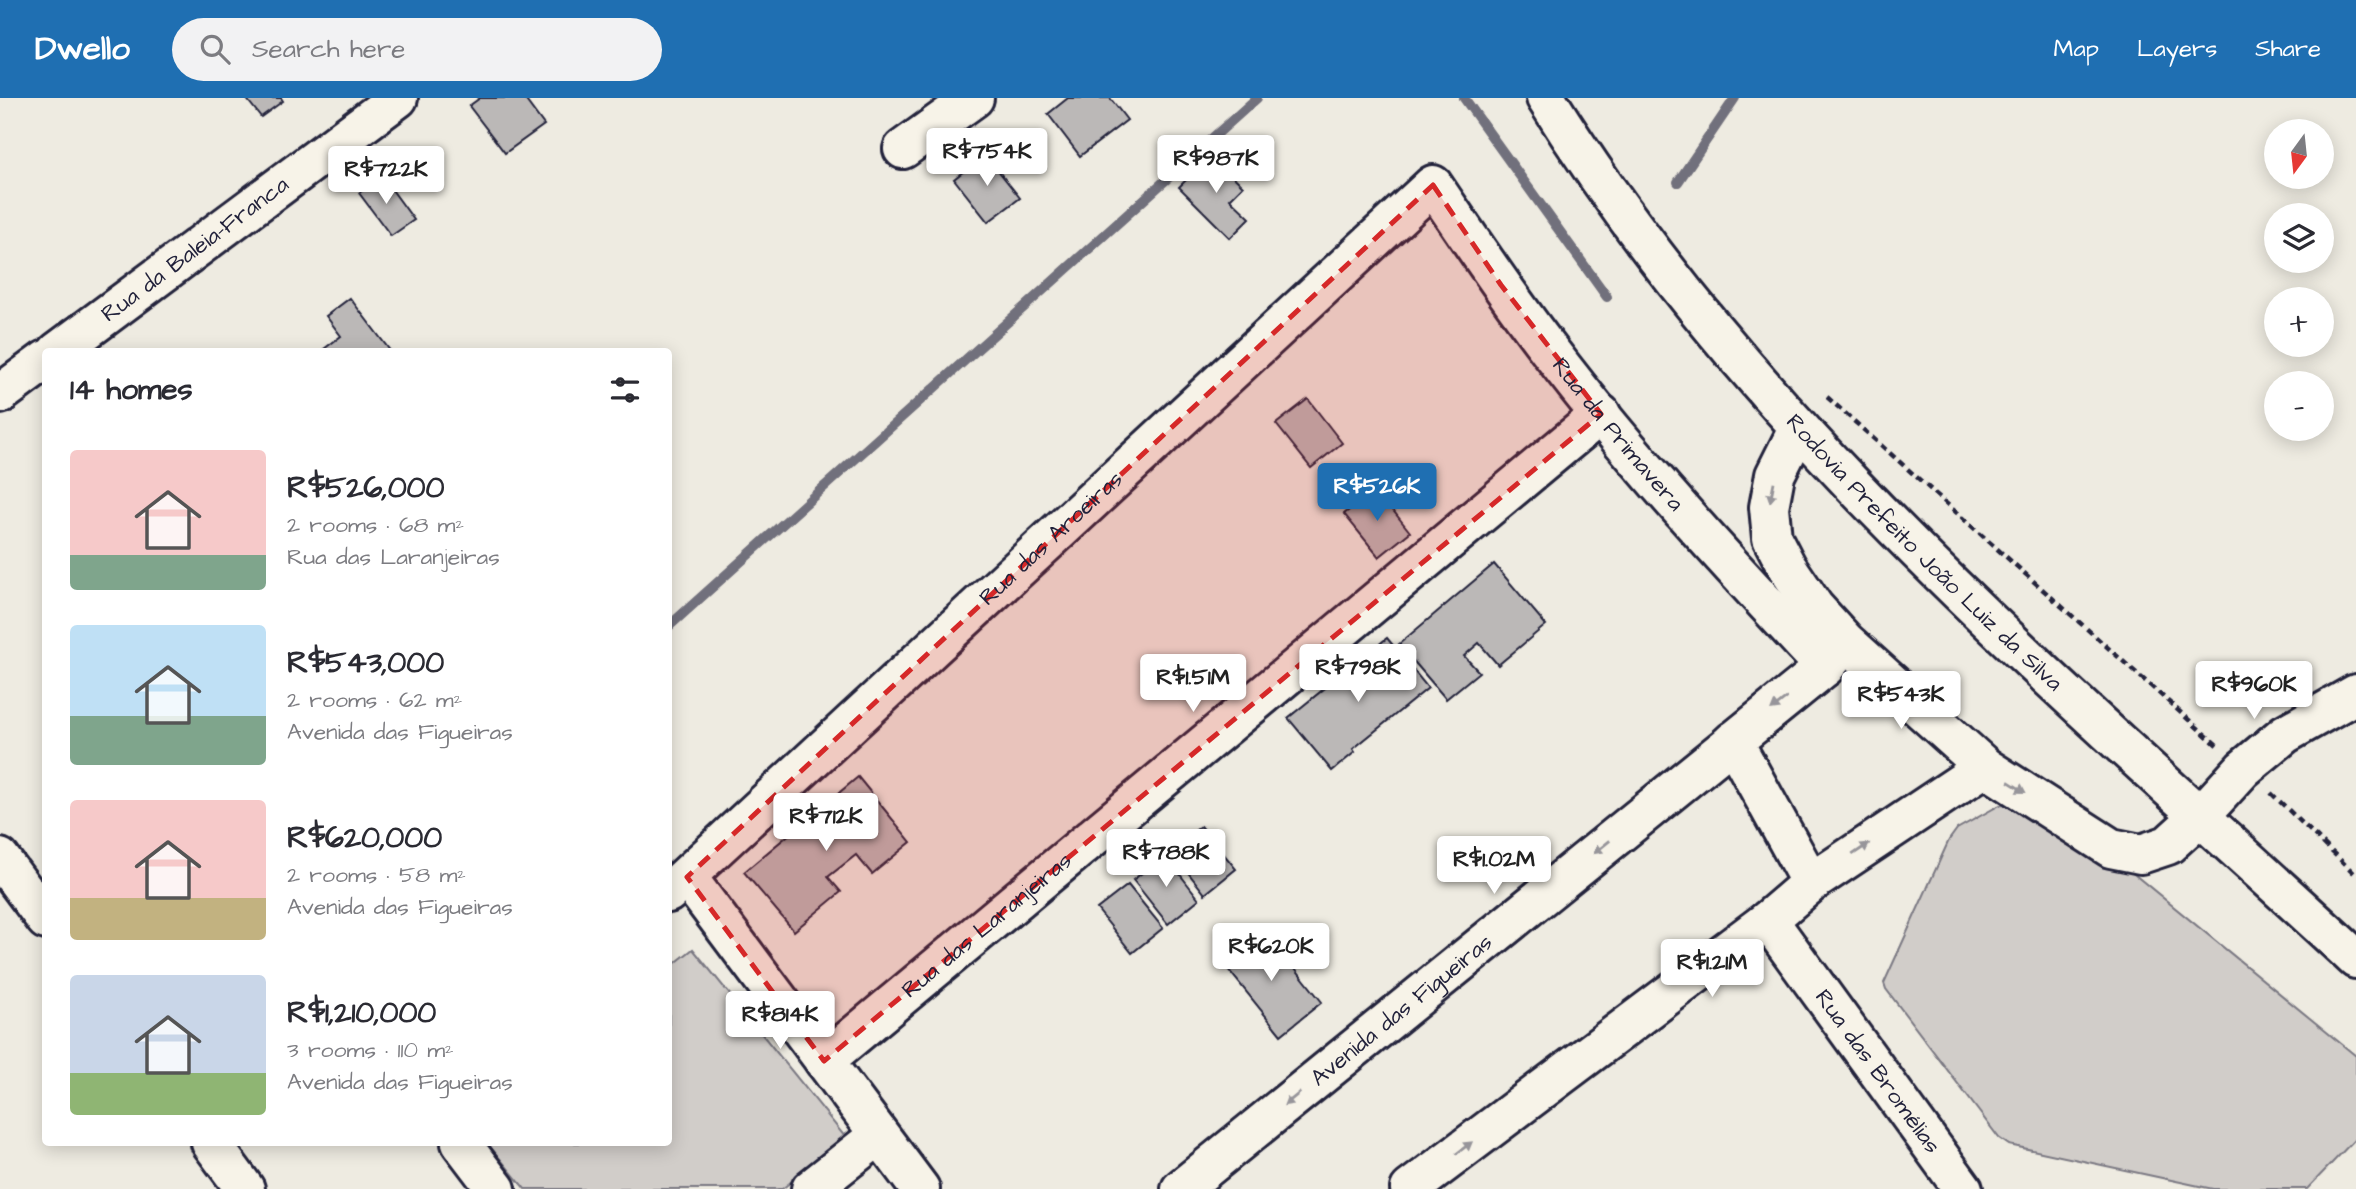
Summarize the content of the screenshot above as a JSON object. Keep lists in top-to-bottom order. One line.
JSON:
{"streets":{"street":["Rua da Baleia-Franca","Rua da Primavera","Rua das Aroeiras","Rodovia Prefeito João Luiz da Silva","Rua das Laranjeiras","Avenida das Figueiras","Rua das Bromélias"]},"crossings":[["Rua da Primavera","Rua das Aroeiras"],["Rua da Primavera","Rua das Laranjeiras"],["Rua da Primavera","Avenida das Figueiras"]],"north":"bottom","page":{"header":"Dwello","search":"Search here","nav":["Map","Layers","Share"],"map_buttons":["+","−"],"price":["R$754K","R$987K","R$722K","R$526K","R$798K","R$1.51M","R$960K","R$543K","R$712K","R$788K","R$1.02M","R$620K","R$1.21M","R$814K"],"heading":"14 homes","list":[{"name":"R$526,000","note":"2 rooms · 68 m² · Rua das Laranjeiras"},{"name":"R$543,000","note":"2 rooms · 62 m² · Avenida das Figueiras"},{"name":"R$620,000","note":"2 rooms · 58 m² · Avenida das Figueiras"},{"name":"R$1,210,000","note":"3 rooms · 110 m² · Avenida das Figueiras"}]}}
